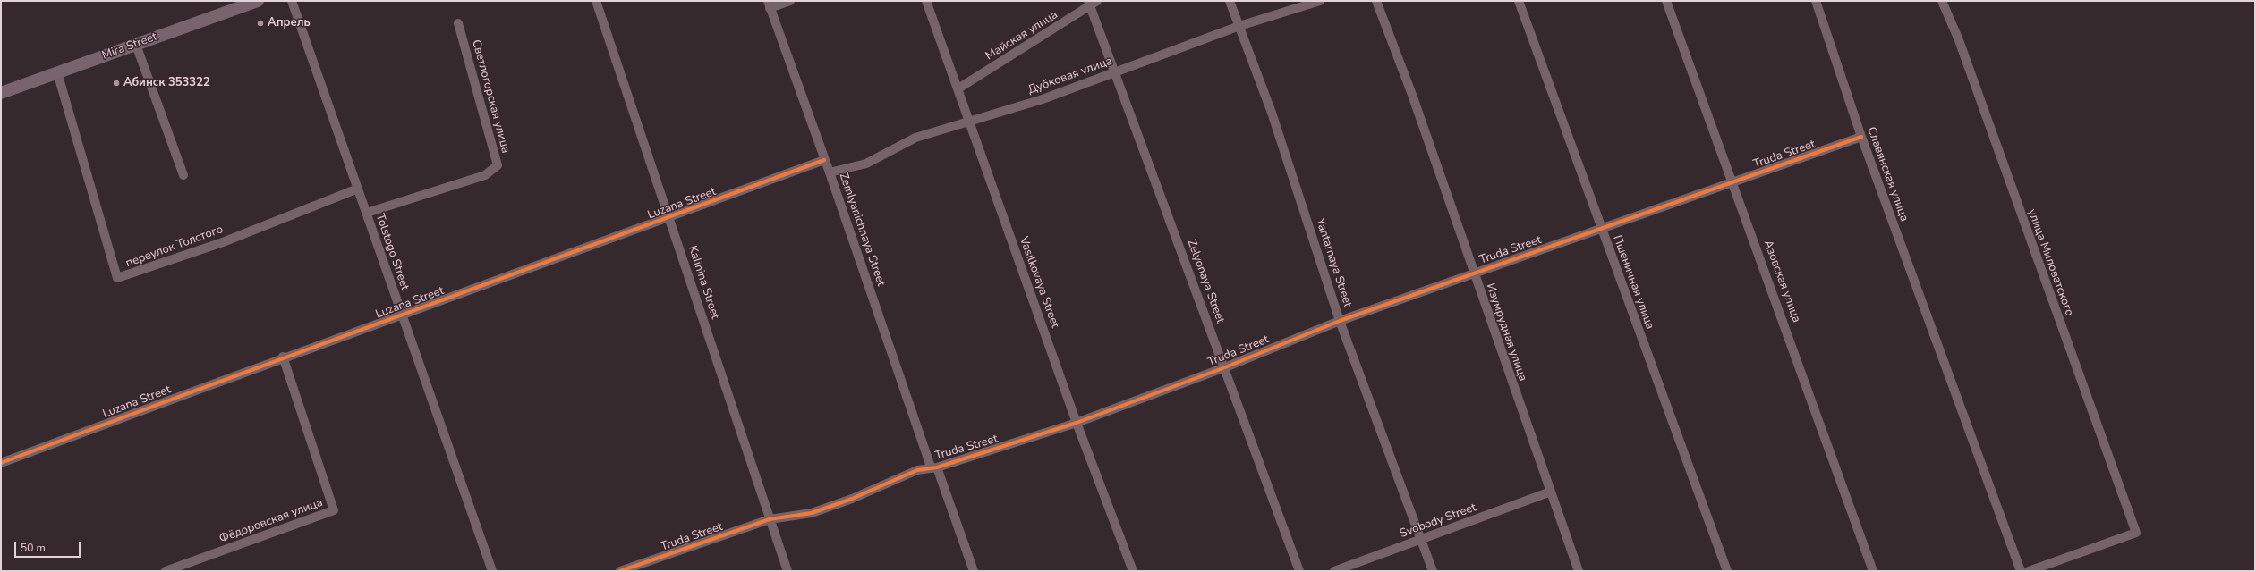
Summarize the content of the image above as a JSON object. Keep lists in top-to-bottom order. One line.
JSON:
{"streets":{"main road":["Mira Street"],"street":["Майская улица","Дубковая улица","Светлогорская улица","Truda Street","Славянская улица","Luzana Street","Zemlyanichnaya Street","переулок Толстого","Tolstogo Street","Yantarnaya Street","улица Миловатского","Zelyonaya Street","Азовская улица","Kalinina Street","Vasilkovaya Street","Пшеничная улица","Изумрудная улица","Фёдоровская улица","Svobody Street"]},"crossings":[["Майская улица","Zelyonaya Street"],["Майская улица","Vasilkovaya Street"],["Mira Street","переулок Толстого"],["Дубковая улица","Zemlyanichnaya Street"],["Дубковая улица","Yantarnaya Street"],["Дубковая улица","Zelyonaya Street"],["Дубковая улица","Vasilkovaya Street"],["Светлогорская улица","Tolstogo Street"],["Truda Street","Славянская улица"],["Truda Street","Zemlyanichnaya Street"],["Truda Street","Yantarnaya Street"],["Truda Street","Zelyonaya Street"],["Truda Street","Азовская улица"],["Truda Street","Kalinina Street"],["Truda Street","Vasilkovaya Street"],["Truda Street","Пшеничная улица"],["Truda Street","Изумрудная улица"],["Luzana Street","Zemlyanichnaya Street"],["Luzana Street","Tolstogo Street"],["Luzana Street","Kalinina Street"],["Luzana Street","Фёдоровская улица"],["переулок Толстого","Tolstogo Street"],["Yantarnaya Street","Svobody Street"],["Изумрудная улица","Svobody Street"]],"places":["Апрель","Абинск 353322"],"scale_bar":"50 m"}
